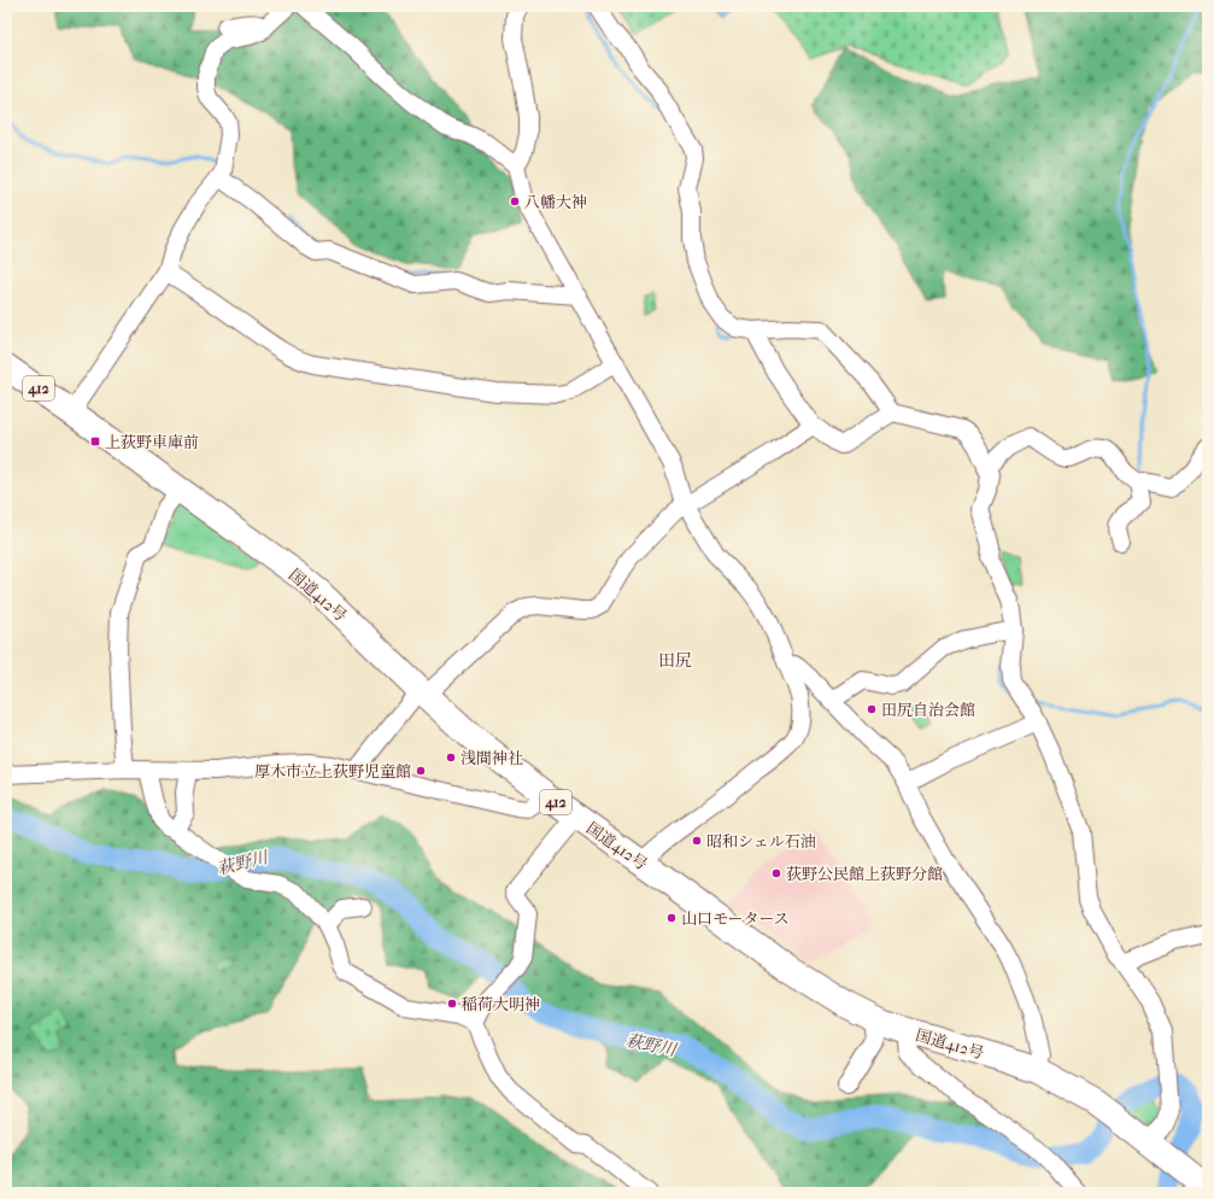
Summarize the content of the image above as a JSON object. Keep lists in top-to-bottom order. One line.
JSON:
{"streets":{"highway":["412","国道412号"]},"districts":["田尻"],"water":["萩野川"],"places":{"other":["八幡大神","田尻自治会館","浅間神社","厚木市立上荻野児童館","昭和シェル石油","荻野公民館上荻野分館","山口モータース","稲荷大明神"],"transit":["上荻野車庫前"]}}
